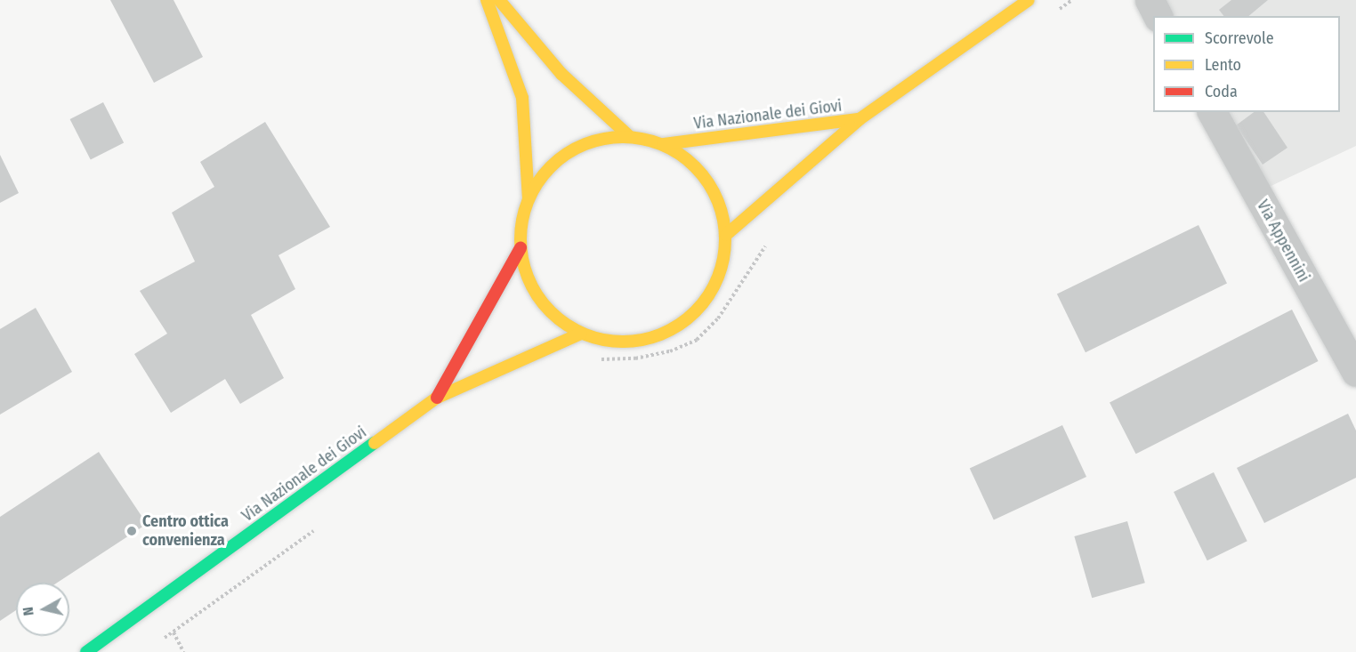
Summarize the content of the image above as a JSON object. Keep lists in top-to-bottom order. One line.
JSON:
{"streets":{"main road":["Via Nazionale dei Giovi"],"street":["Via Appennini"]},"places":["Centro ottica convenienza"],"legend":["Scorrevole","Lento","Coda"],"north":"left"}
